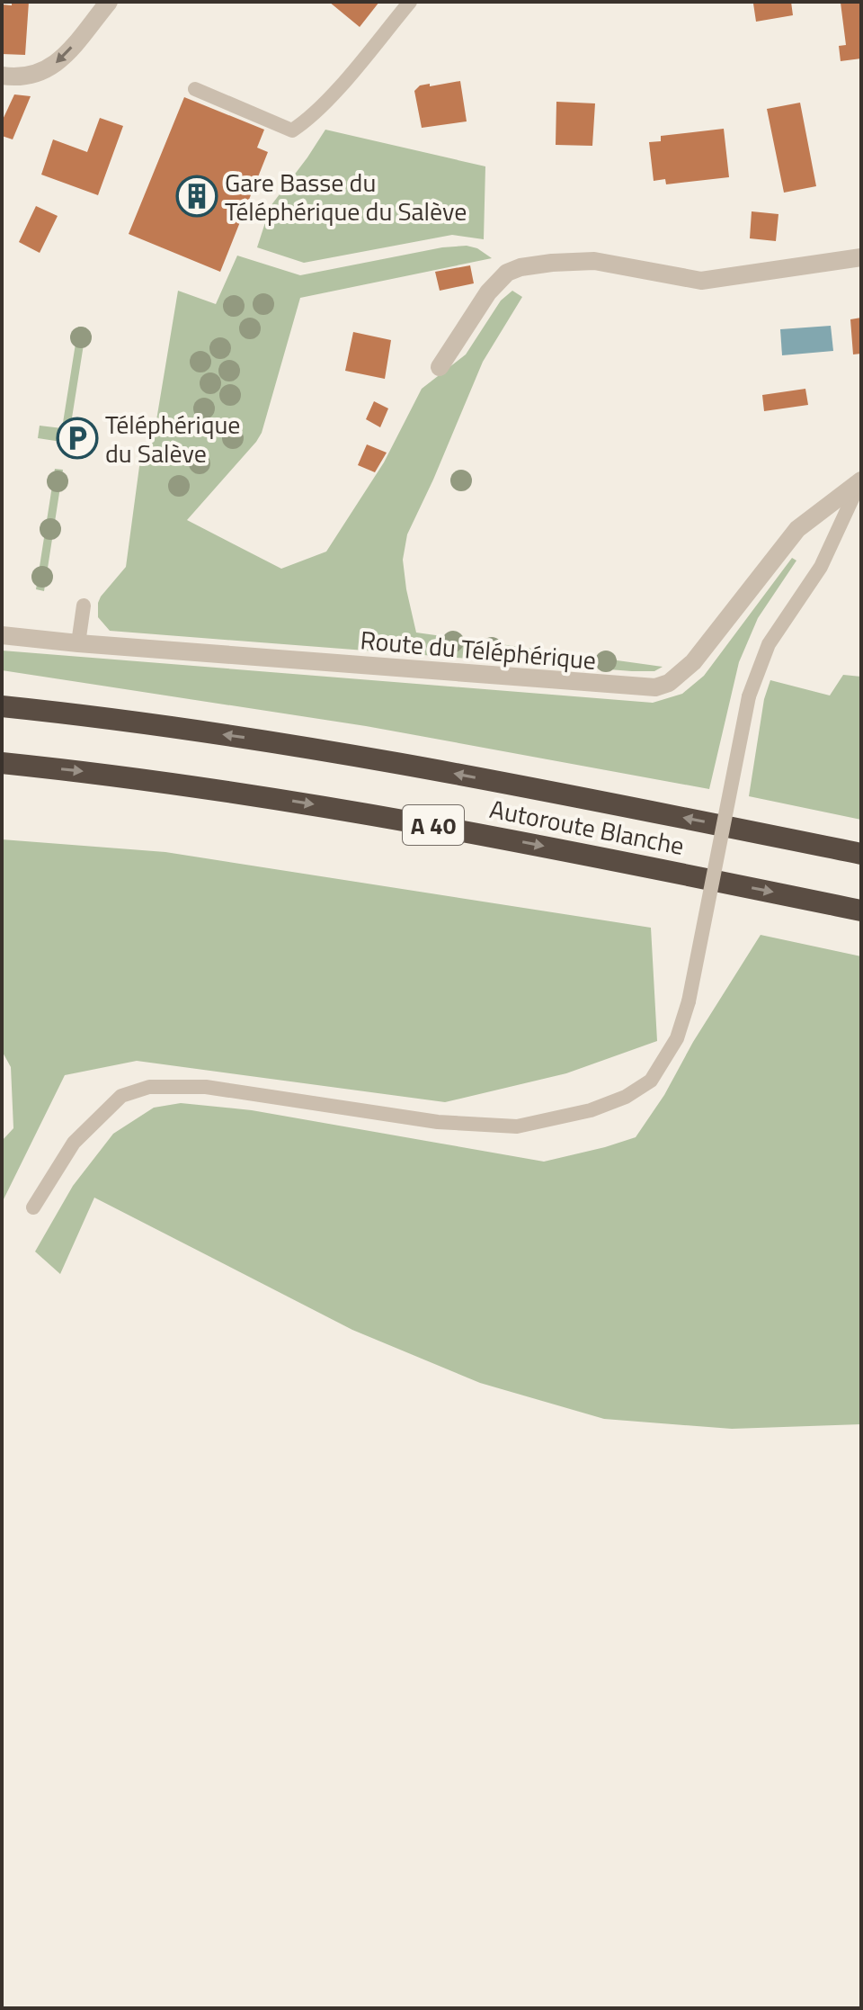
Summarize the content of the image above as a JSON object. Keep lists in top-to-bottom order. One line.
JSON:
{"streets":{"highway":["A 40","Autoroute Blanche"],"street":["Route du Téléphérique"]},"places":{"building":["Gare Basse du Téléphérique du Salève"],"parking":["Téléphérique du Salève"]}}
